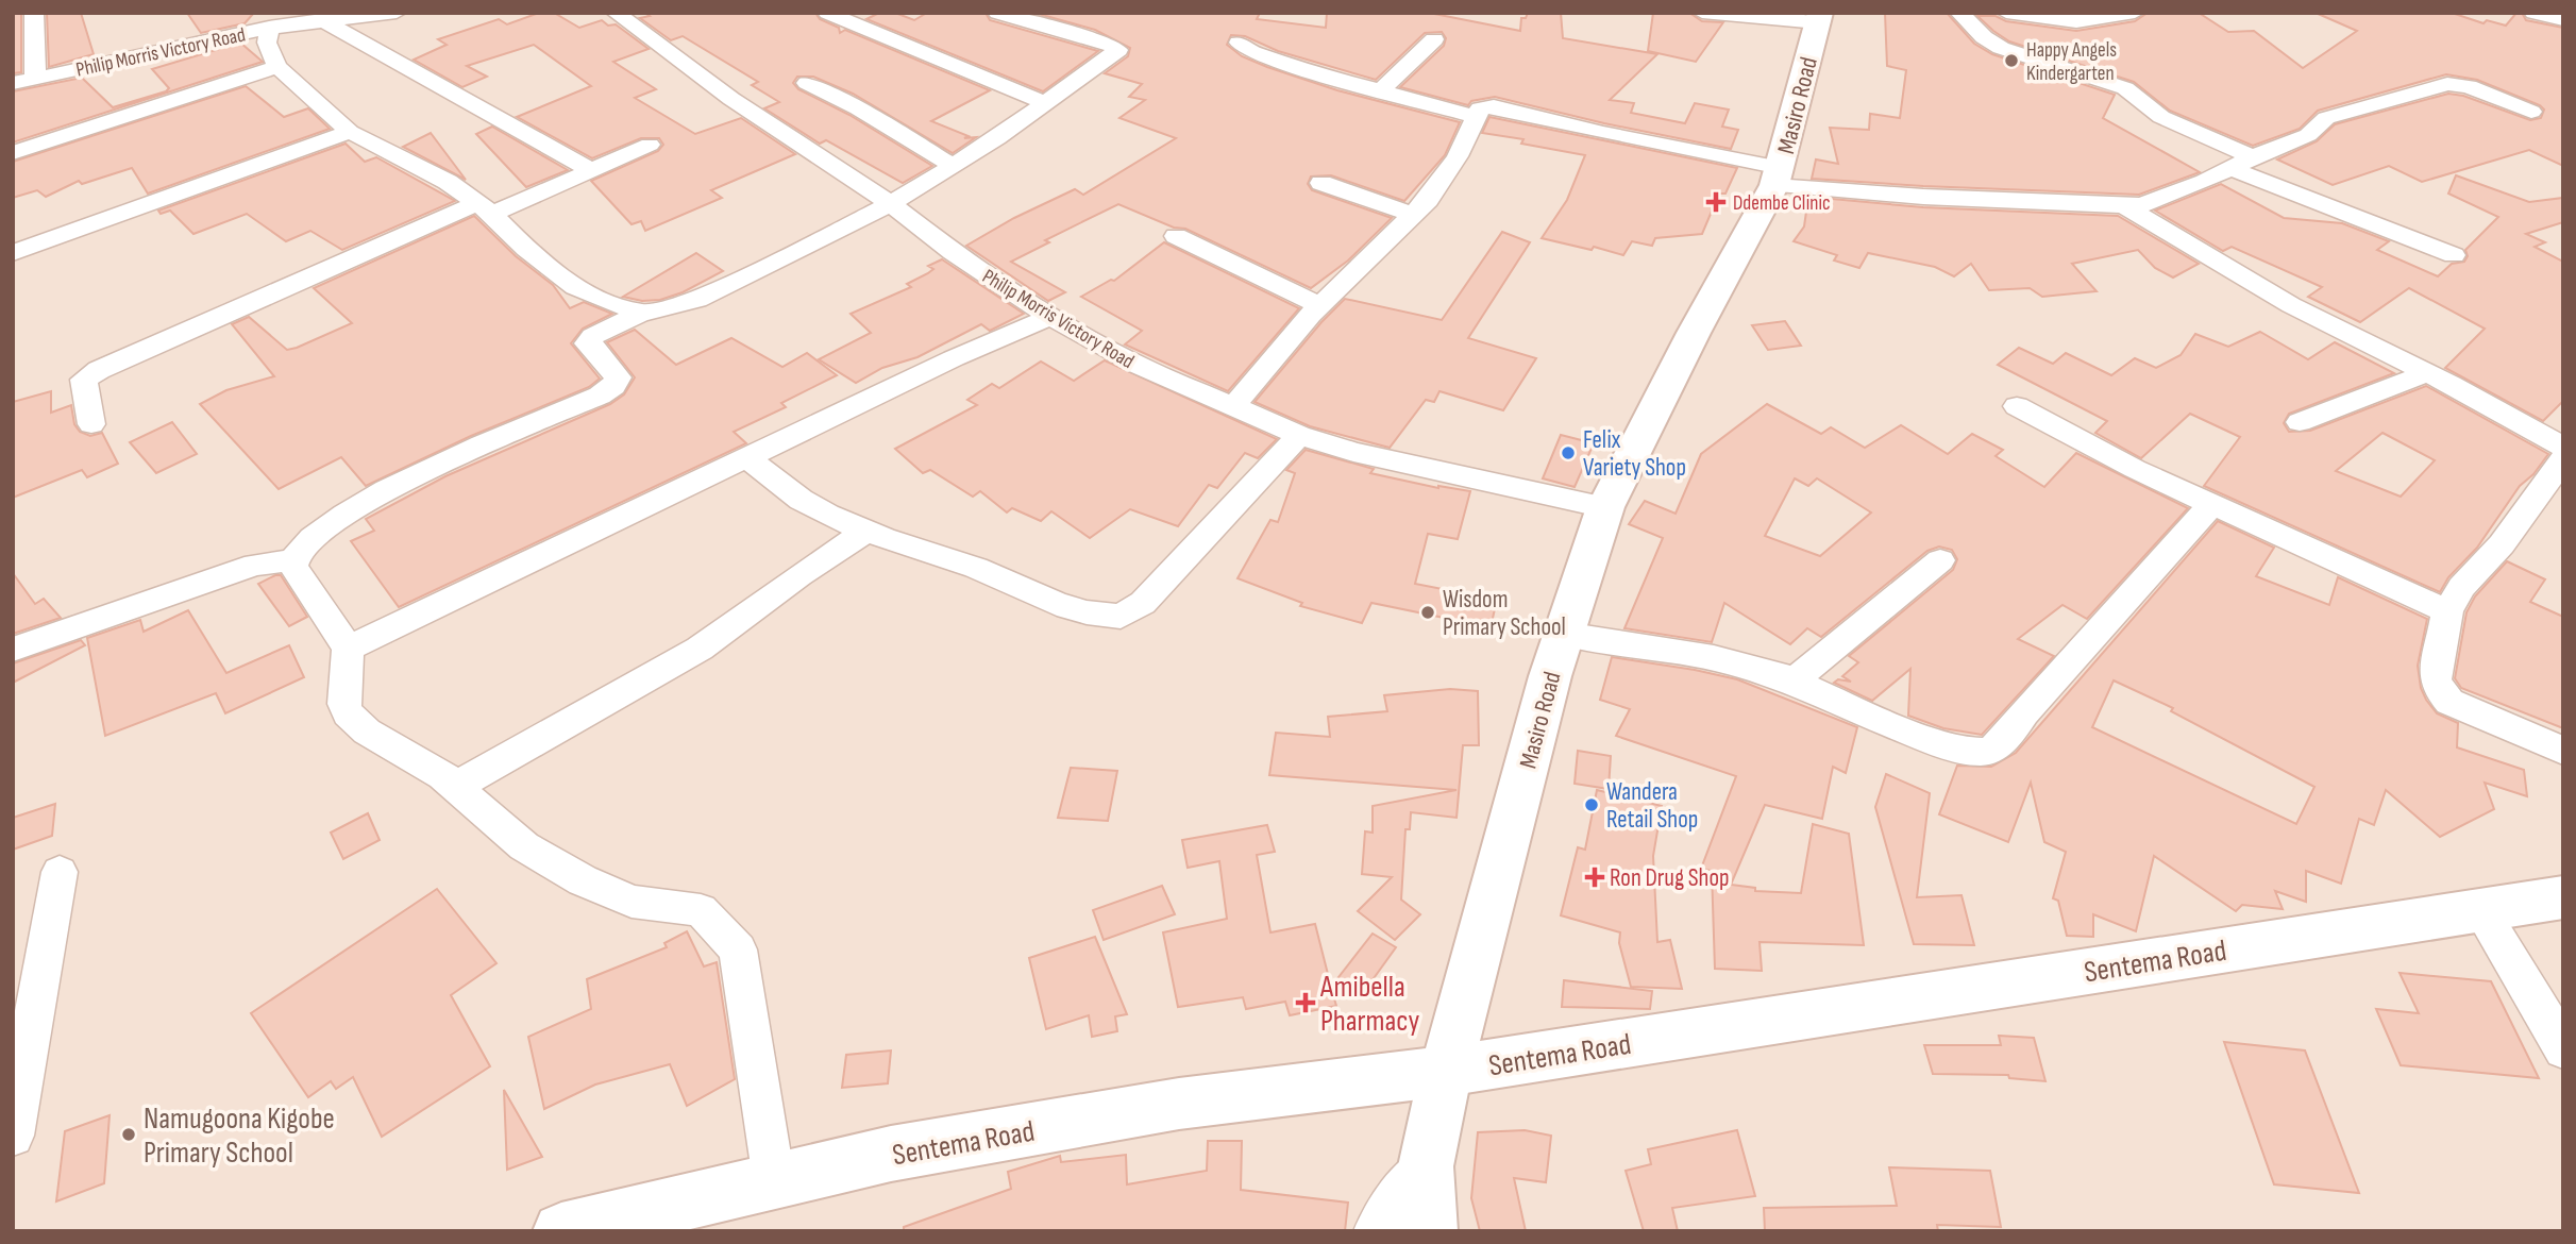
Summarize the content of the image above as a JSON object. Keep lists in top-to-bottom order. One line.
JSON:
{"streets":{"main road":["Masiro Road","Sentema Road"],"street":["Philip Morris Victory Road"]},"crossings":[["Philip Morris Victory Road","Masiro Road"],["Masiro Road","Sentema Road"]],"places":{"other":["Happy Angels Kindergarten","Felix Variety Shop","Wisdom Primary School","Wandera Retail Shop","Namugoona Kigobe Primary School"],"health":["Ddembe Clinic","Ron Drug Shop","Amibella Pharmacy"]}}
